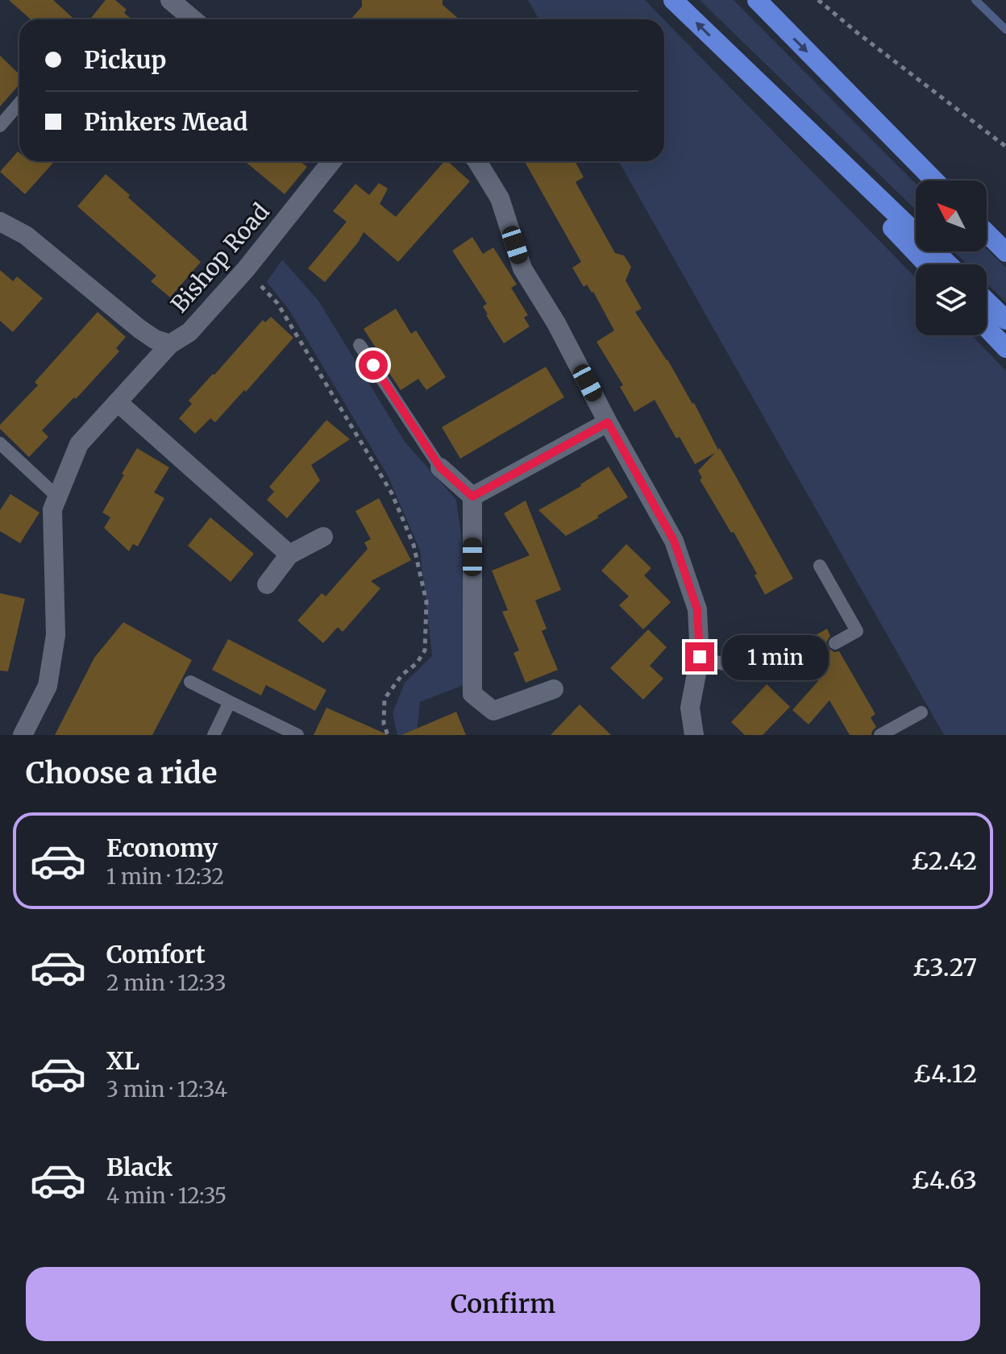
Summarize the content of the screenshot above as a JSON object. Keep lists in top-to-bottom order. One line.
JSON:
{"streets":{"street":["Bishop Road"]},"north":"top left","page":{"banner":["Pickup","Pinkers Mead"],"bubble":"1 min","heading":"Choose a ride","list":[{"name":"Economy","note":"1 min · 12:32","value":"£2.42"},{"name":"Comfort","note":"2 min · 12:33","value":"£3.27"},{"name":"XL","note":"3 min · 12:34","value":"£4.12"},{"name":"Black","note":"4 min · 12:35","value":"£4.63"}],"buttons":"Confirm"}}
